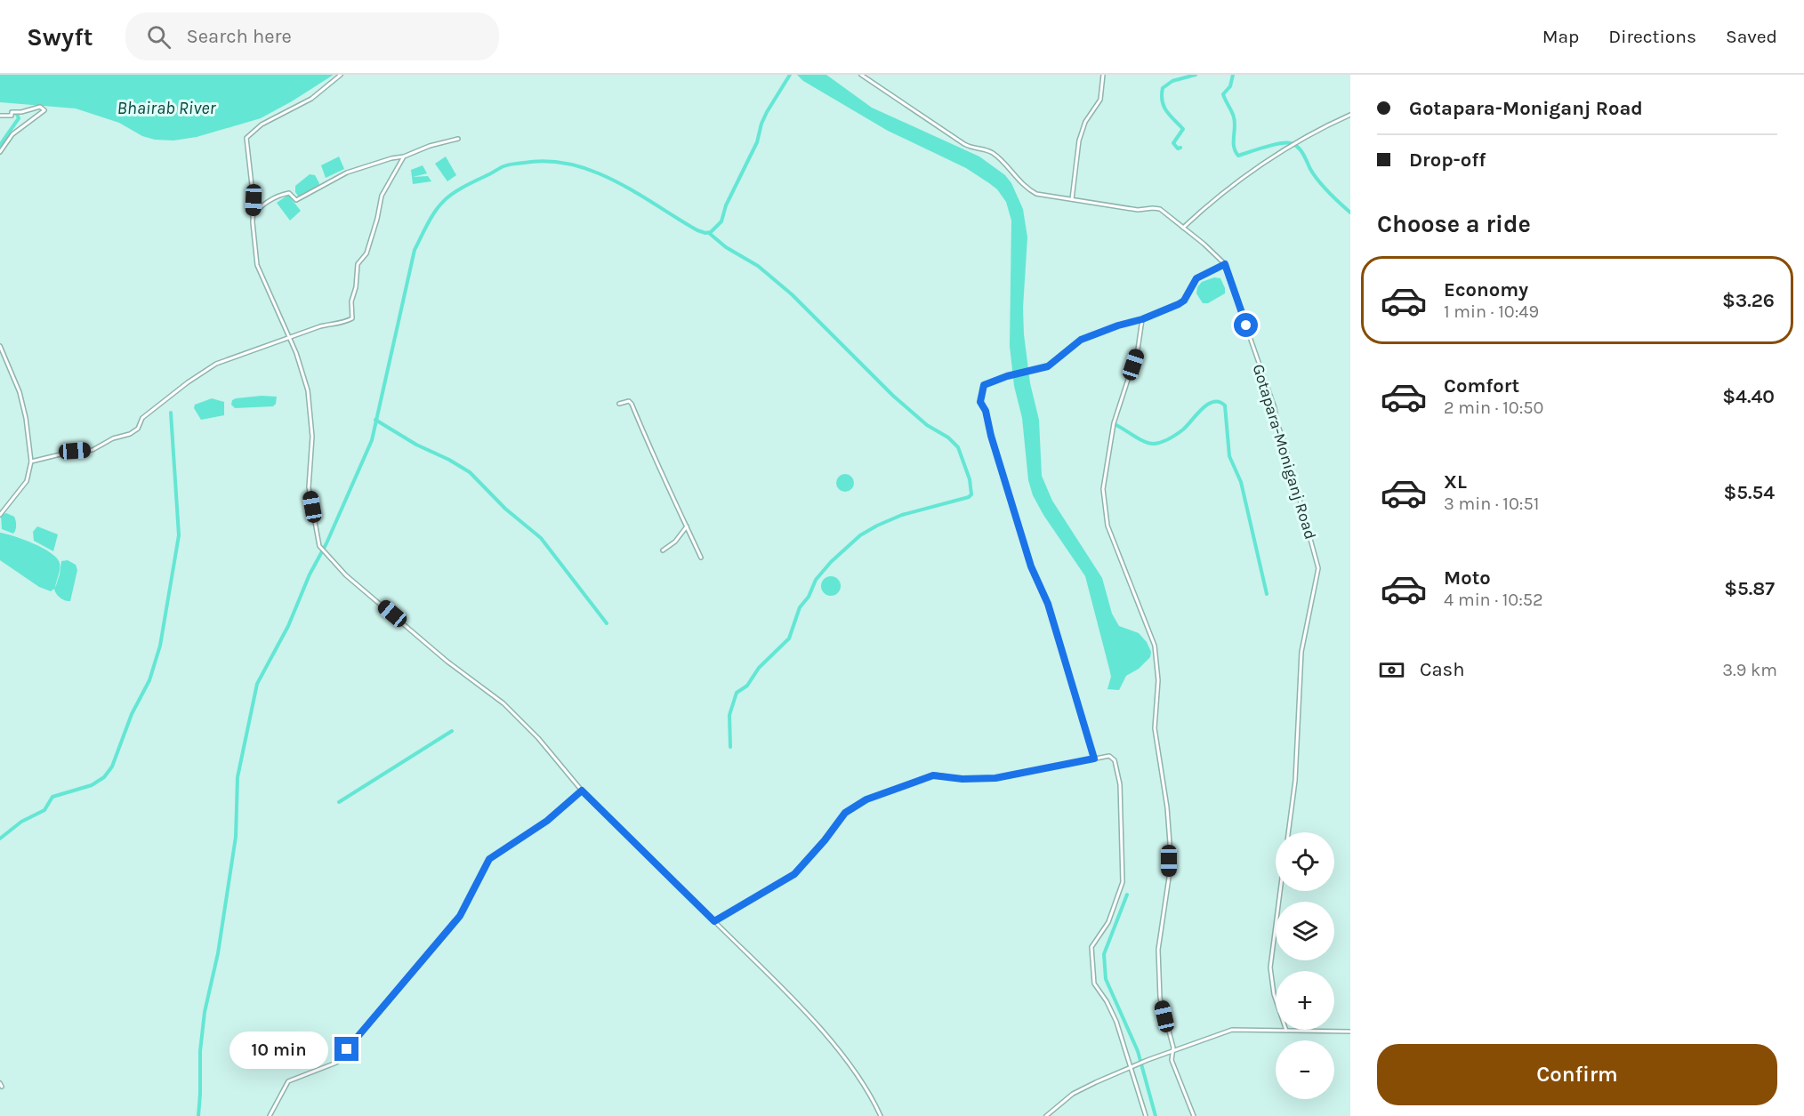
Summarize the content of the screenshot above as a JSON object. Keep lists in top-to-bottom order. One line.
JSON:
{"streets":{"street":["Gotapara-Moniganj Road"]},"water":["Bhairab River"],"page":{"header":"Swyft","search":"Search here","nav":["Map","Directions","Saved"],"banner":["Gotapara-Moniganj Road","Drop-off"],"heading":"Choose a ride","list":[{"name":"Economy","note":"1 min · 10:49","value":"$3.26"},{"name":"Comfort","note":"2 min · 10:50","value":"$4.40"},{"name":"XL","note":"3 min · 10:51","value":"$5.54"},{"name":"Moto","note":"4 min · 10:52","value":"$5.87"}],"pay":["Cash","3.9 km"],"map_buttons":["+","−"],"bubble":"10 min","buttons":"Confirm"}}
